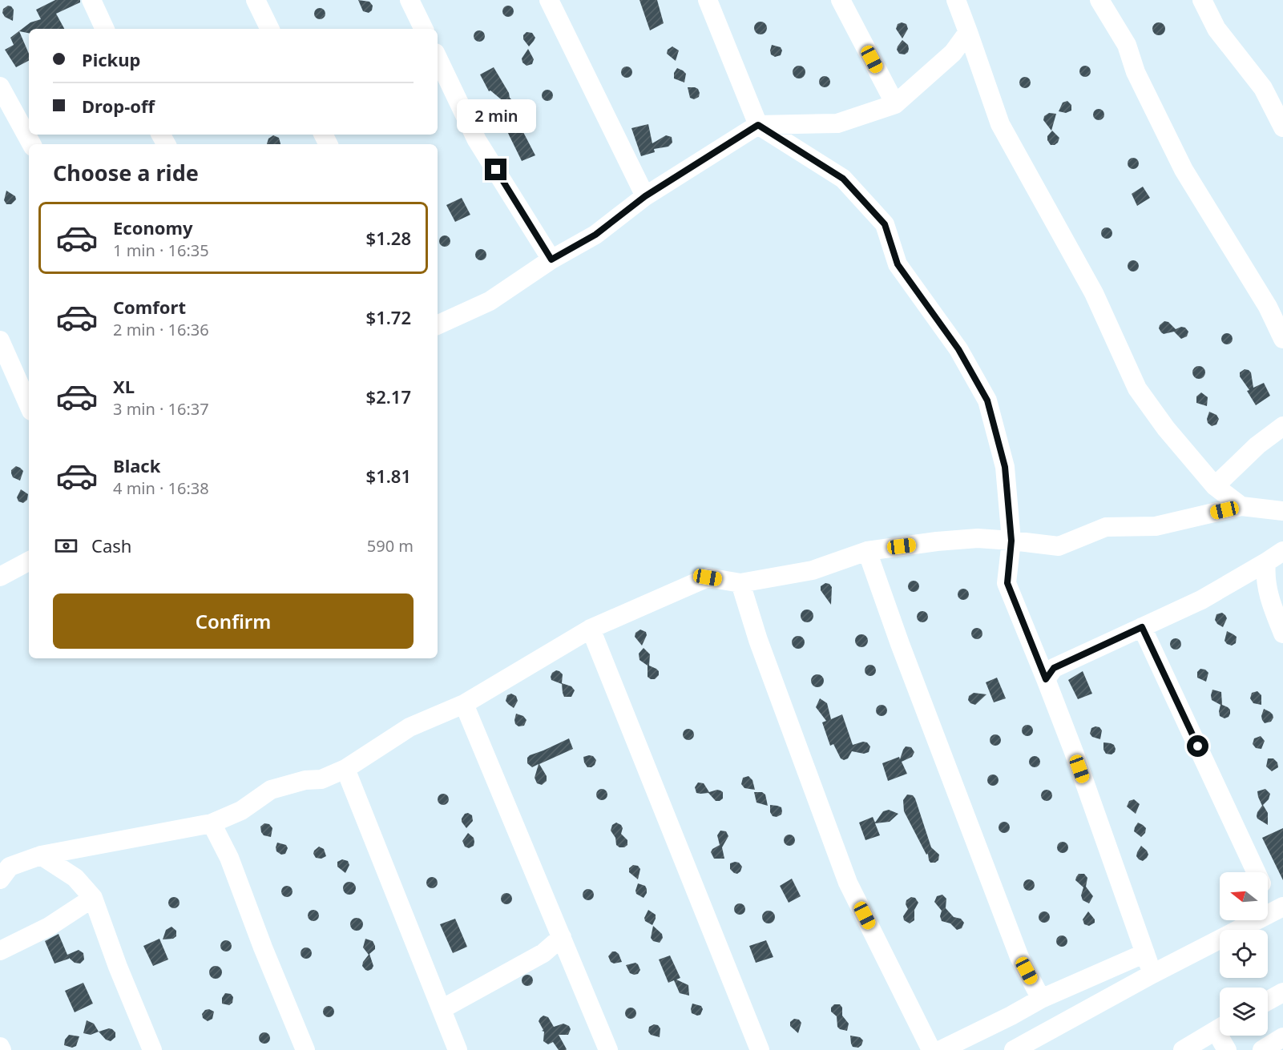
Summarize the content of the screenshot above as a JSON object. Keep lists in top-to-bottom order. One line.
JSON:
{"north":"left","page":{"banner":["Pickup","Drop-off"],"bubble":"2 min","heading":"Choose a ride","list":[{"name":"Economy","note":"1 min · 16:35","value":"$1.28"},{"name":"Comfort","note":"2 min · 16:36","value":"$1.72"},{"name":"XL","note":"3 min · 16:37","value":"$2.17"},{"name":"Black","note":"4 min · 16:38","value":"$1.81"}],"pay":["Cash","590 m"],"buttons":"Confirm"}}
